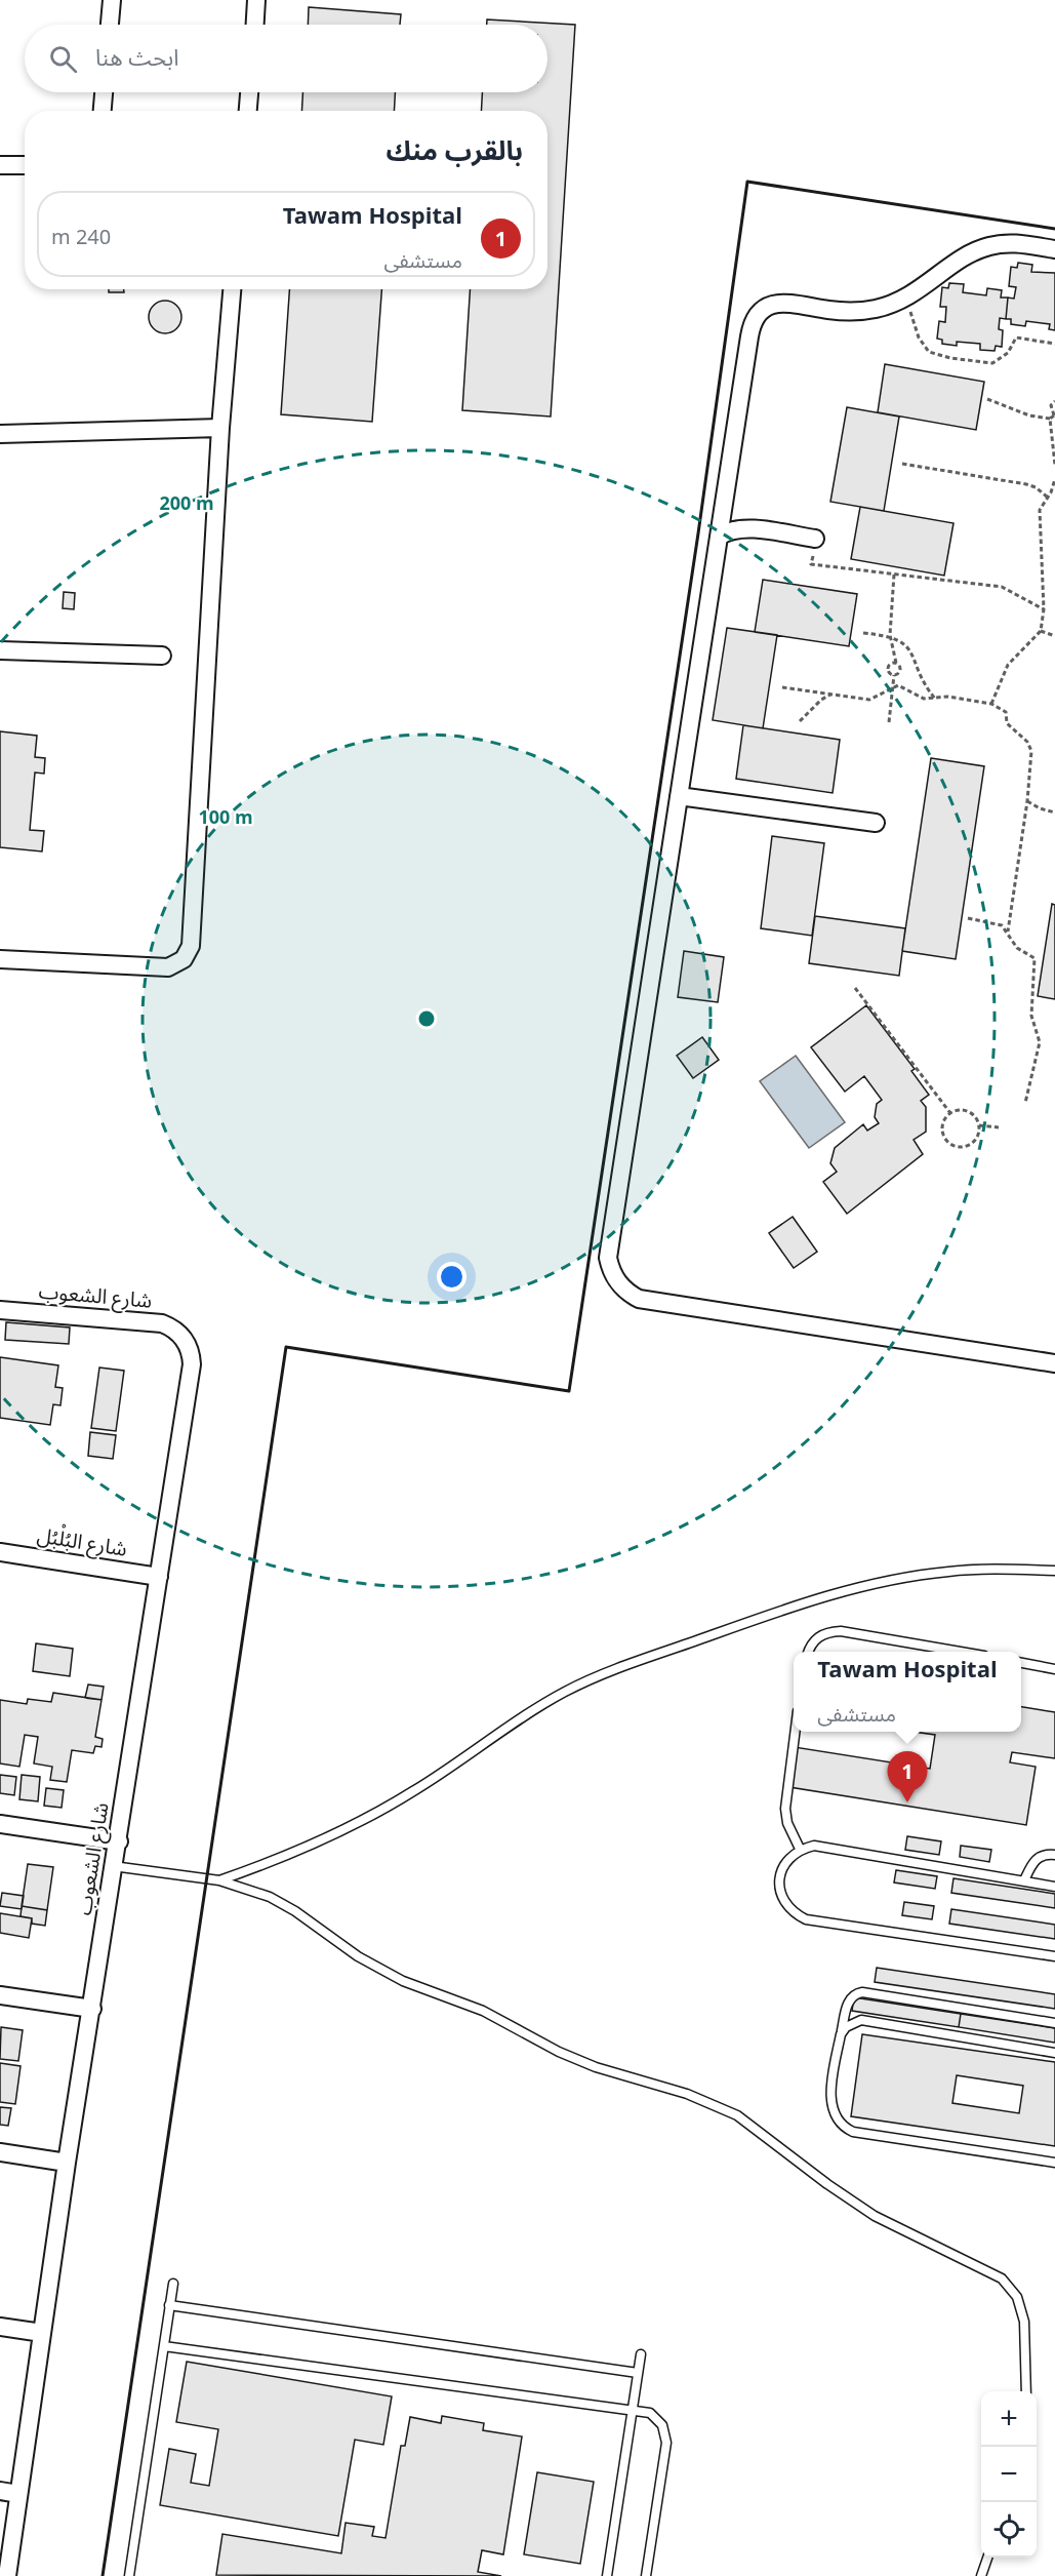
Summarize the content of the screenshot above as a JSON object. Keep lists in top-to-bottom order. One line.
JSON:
{"streets":{"street":["شارع الشعوب","شارع البُلْبُل"]},"crossings":[["شارع الشعوب","شارع البُلْبُل"]],"page":{"search":"ابحث هنا","heading":"بالقرب منك","list":[{"mark":"1","name":"Tawam Hospital","note":"مستشفى","value":"240 m"}],"popup":["Tawam Hospital","مستشفى"],"pins":"1","map_buttons":["+","−"]},"rings":["200 m","100 m"]}
